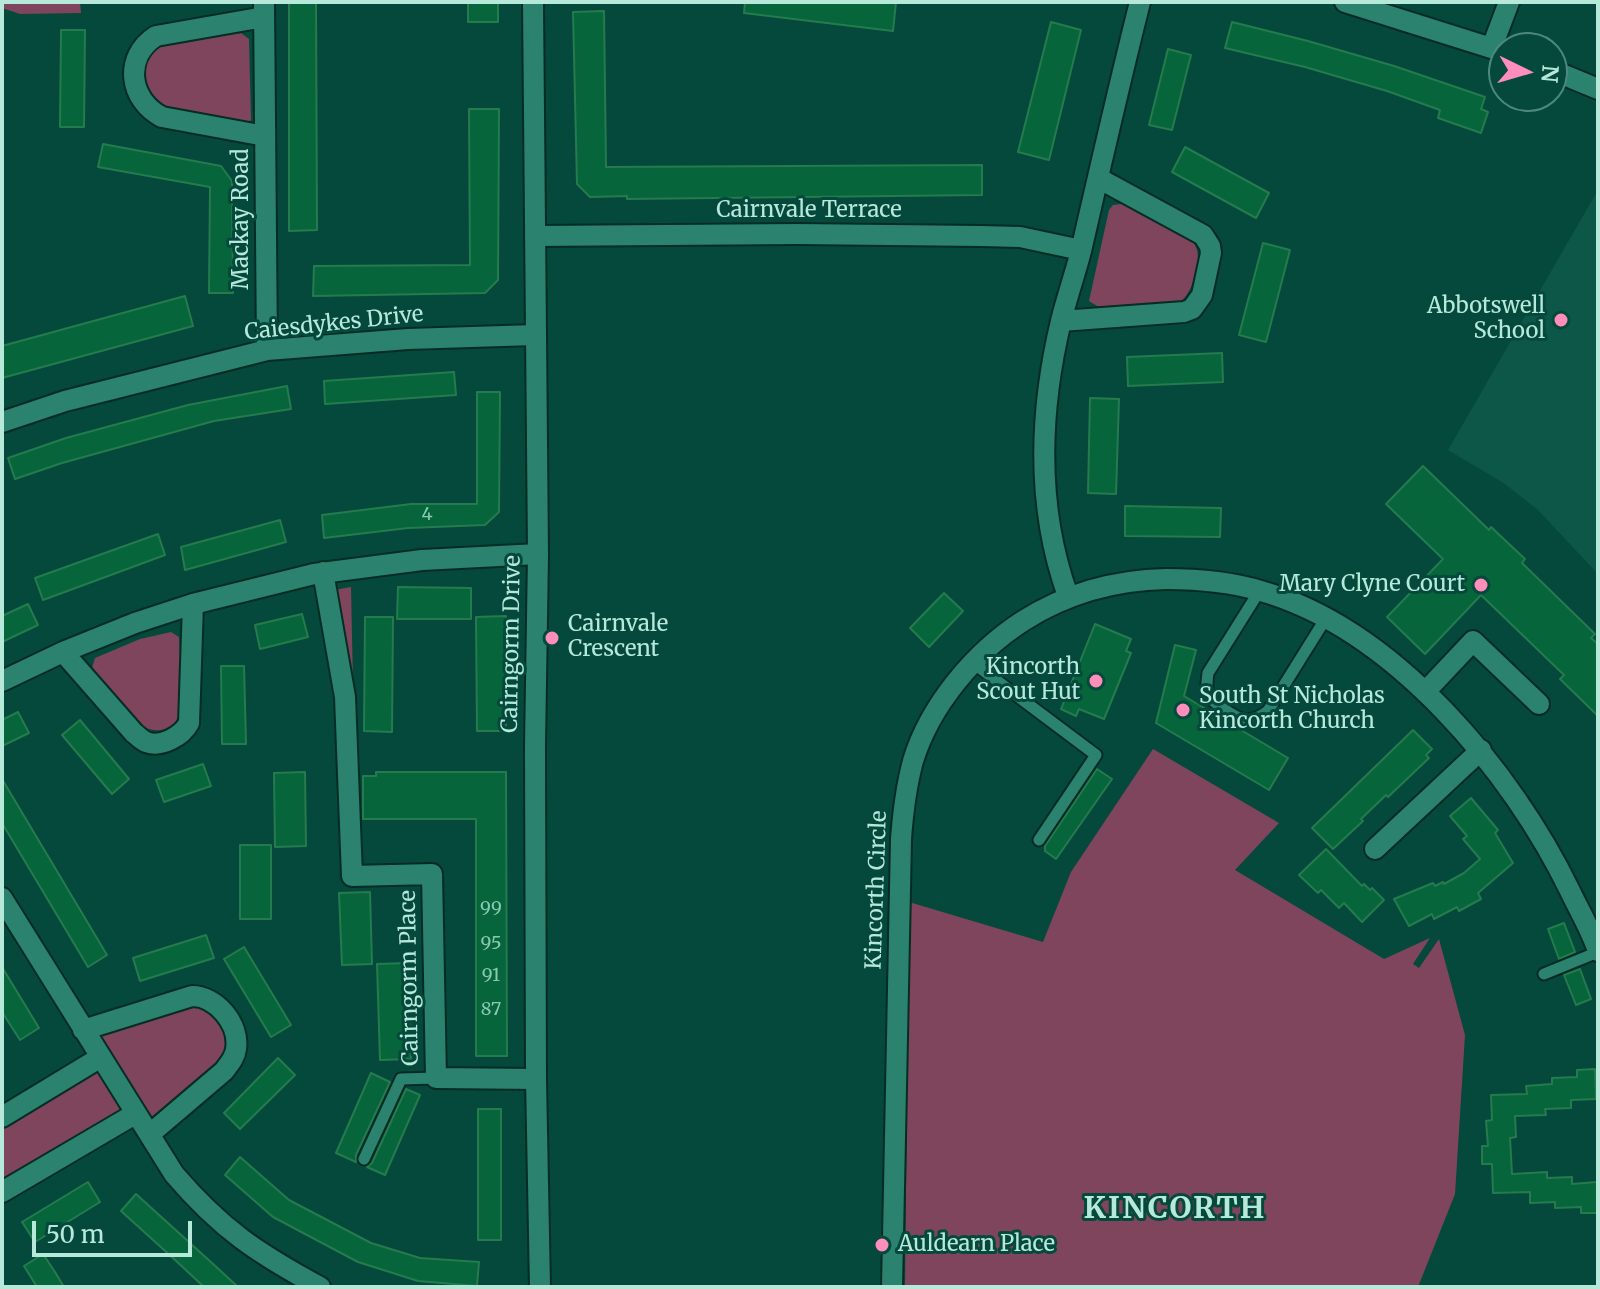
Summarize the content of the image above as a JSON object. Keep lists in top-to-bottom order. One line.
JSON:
{"streets":{"street":["Cairnvale Terrace","Mackay Road","Caiesdykes Drive","Cairngorm Drive","Kincorth Circle","Cairngorm Place"]},"crossings":[["Cairnvale Terrace","Cairngorm Drive"],["Mackay Road","Caiesdykes Drive"],["Caiesdykes Drive","Cairngorm Drive"],["Cairngorm Drive","Cairngorm Place"]],"districts":["KINCORTH"],"places":["Abbotswell School","Mary Clyne Court","Cairnvale Crescent","Kincorth Scout Hut","South St Nicholas Kincorth Church","Auldearn Place"],"house_numbers":["4","99","95","91","87"],"scale_bar":"50 m","north":"right"}
